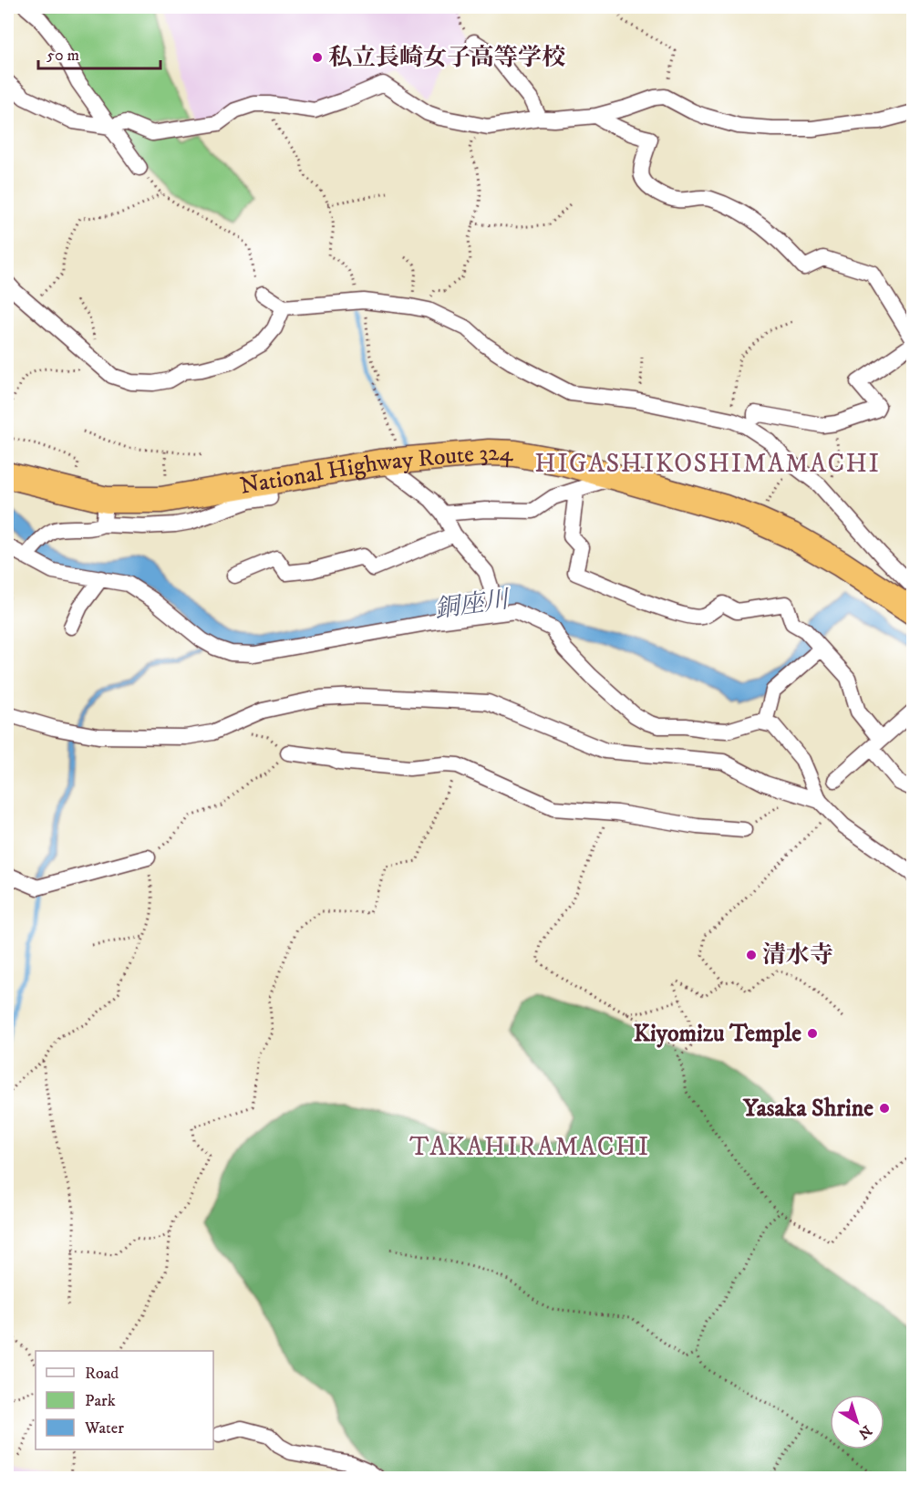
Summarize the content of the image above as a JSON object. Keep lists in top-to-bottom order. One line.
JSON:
{"streets":{"highway":["National Highway Route 324"]},"districts":["HIGASHIKOSHIMAMACHI","TAKAHIRAMACHI"],"water":["銅座川"],"places":["私立長崎女子高等学校","清水寺","Kiyomizu Temple","Yasaka Shrine"],"legend":["Road","Park","Water"],"scale_bar":"50 m","north":"bottom right"}
